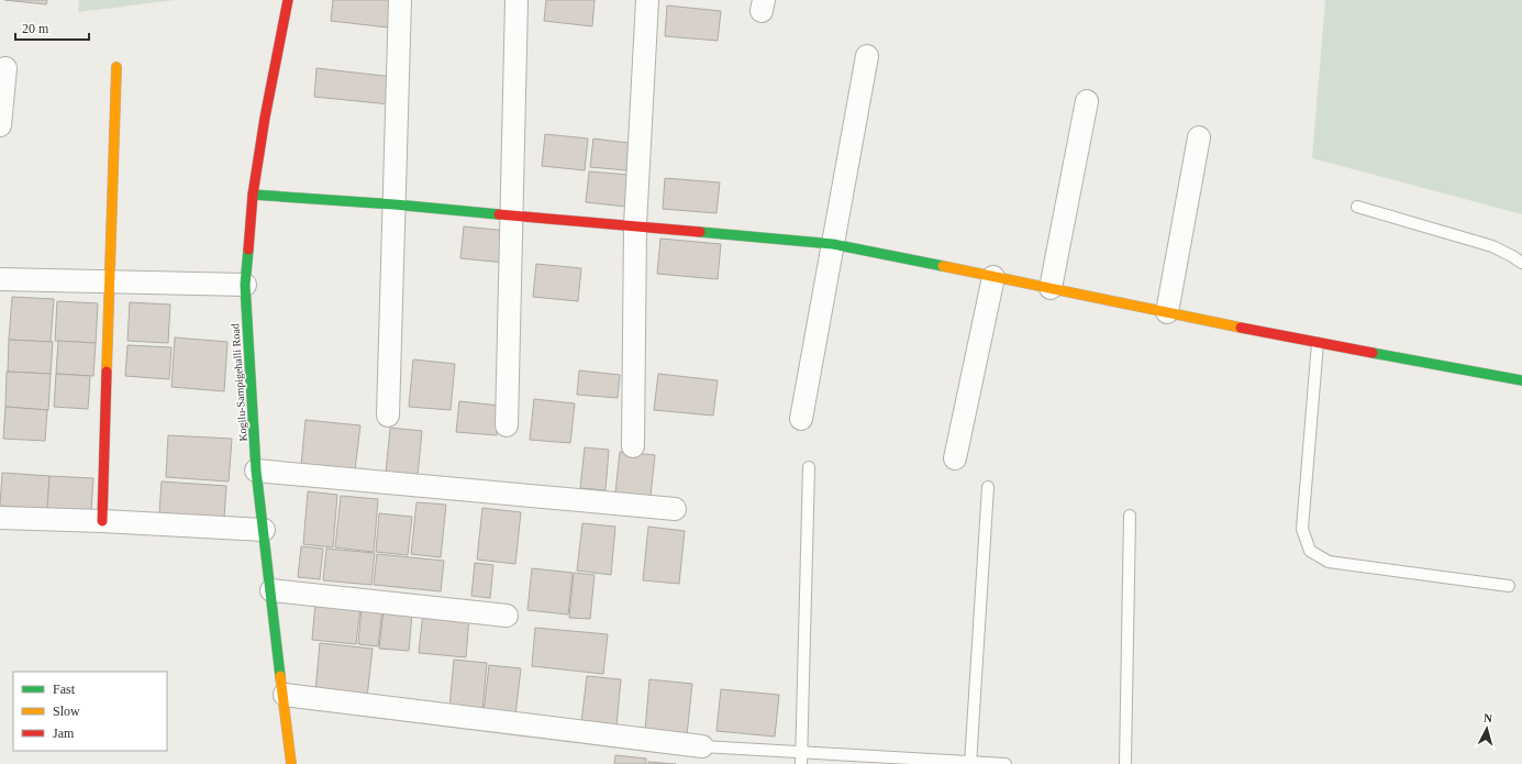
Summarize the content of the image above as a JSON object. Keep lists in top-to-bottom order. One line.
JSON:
{"streets":{"street":["Kogilu-Sampigehalli Road"]},"legend":["Fast","Slow","Jam"],"scale_bar":"20 m","north":"top"}
